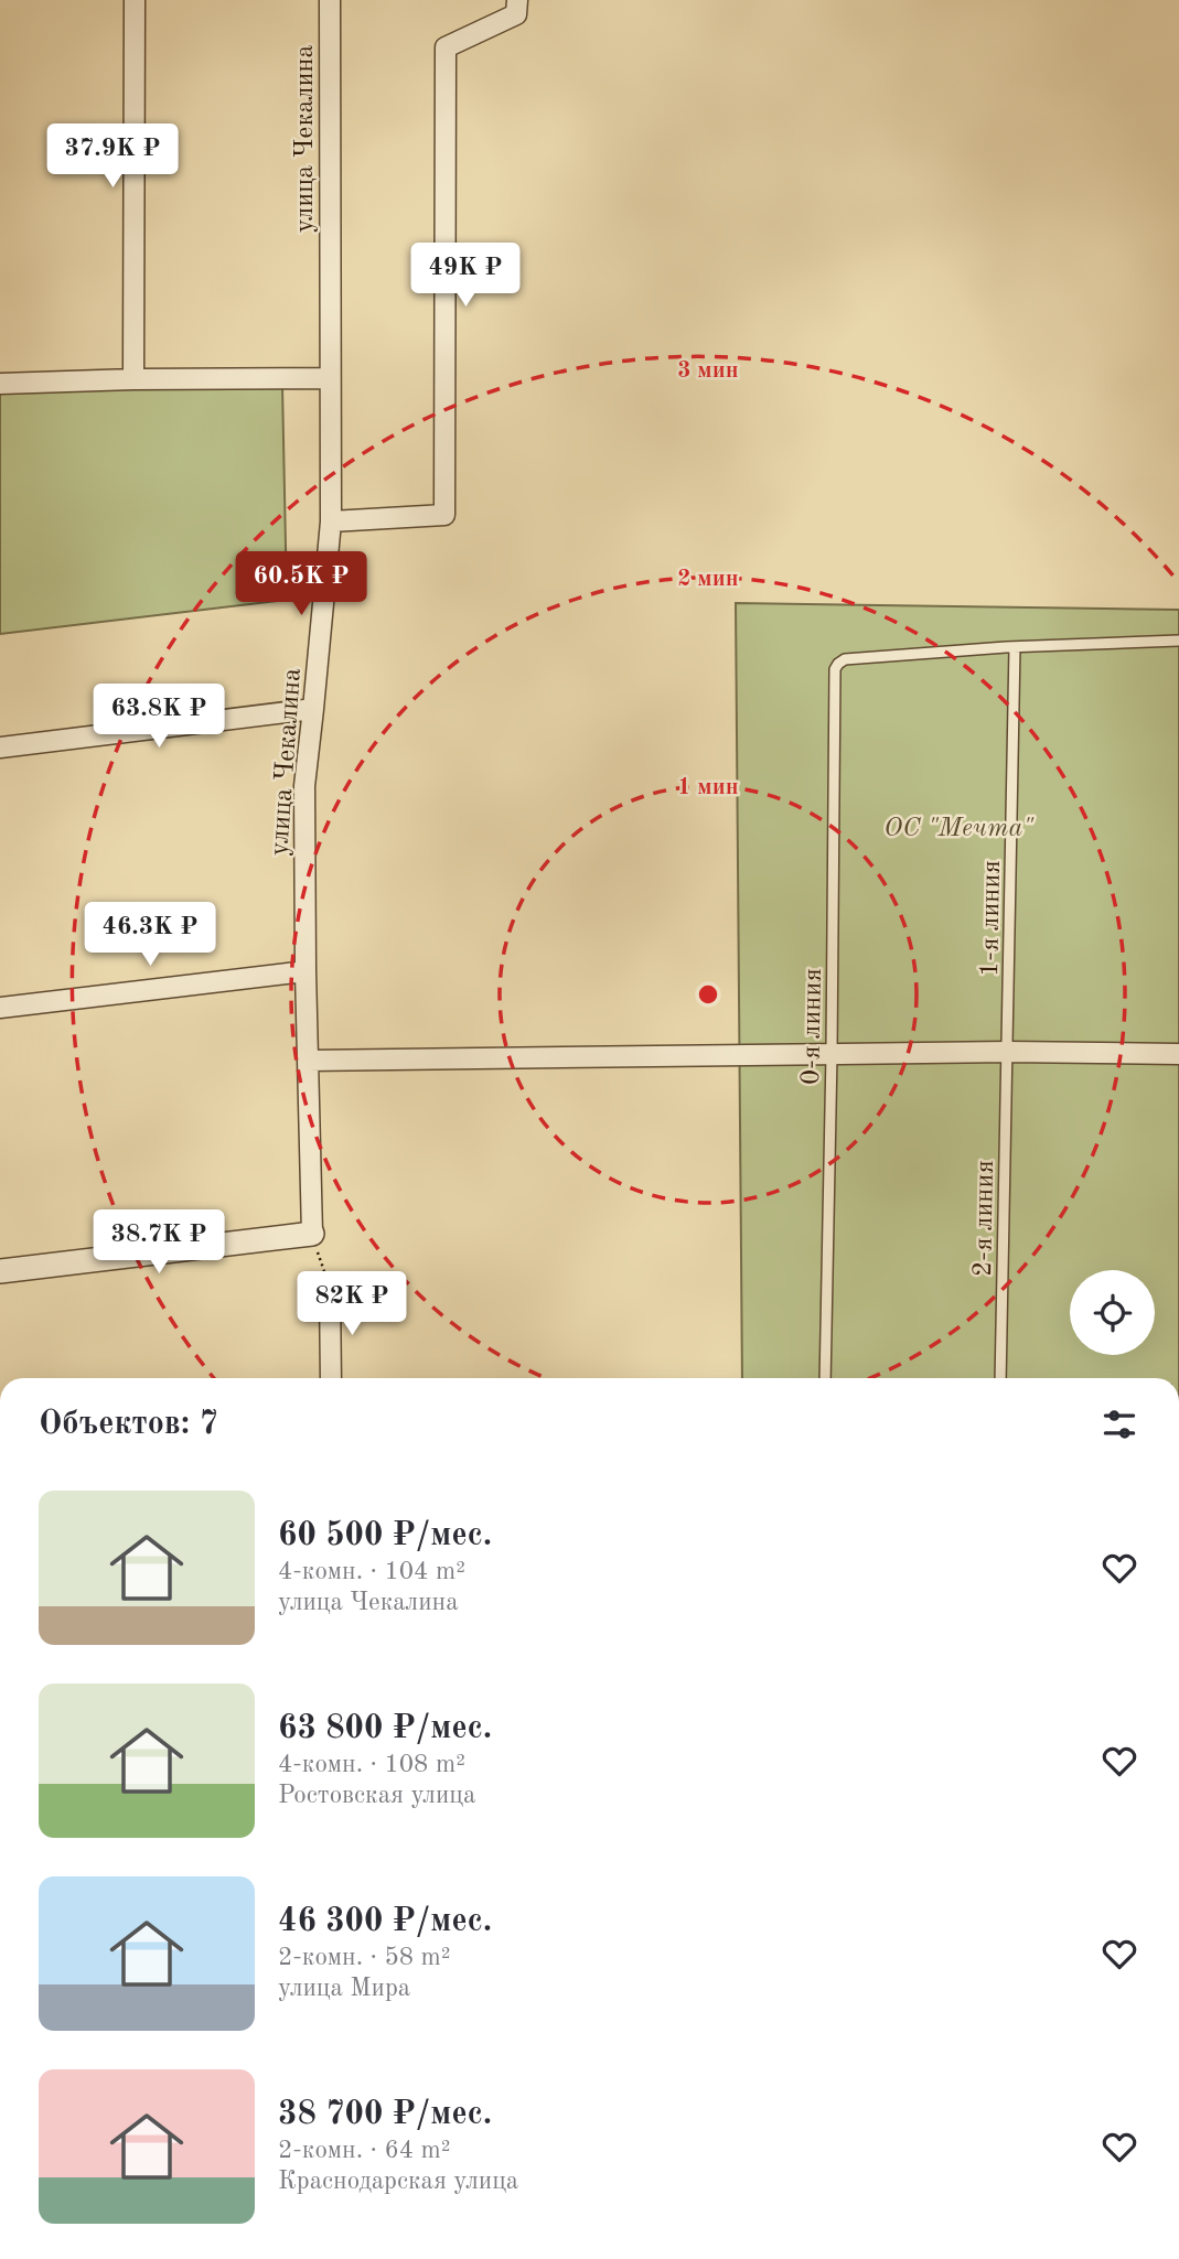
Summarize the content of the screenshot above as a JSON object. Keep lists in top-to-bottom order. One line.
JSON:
{"streets":{"street":["улица Чекалина"],"lane":["1-я линия","0-я линия","2-я линия"]},"crossings":[["1-я линия","0-я линия"],["1-я линия","2-я линия"]],"parks":["ОС \"Мечта\""],"page":{"price":["37.9K ₽","49K ₽","60.5K ₽","63.8K ₽","46.3K ₽","38.7K ₽","82K ₽"],"heading":"Объектов: 7","list":[{"name":"60 500 ₽/мес.","note":"4-комн. · 104 m² · улица Чекалина"},{"name":"63 800 ₽/мес.","note":"4-комн. · 108 m² · Ростовская улица"},{"name":"46 300 ₽/мес.","note":"2-комн. · 58 m² · улица Мира"},{"name":"38 700 ₽/мес.","note":"2-комн. · 64 m² · Краснодарская улица"}]},"rings":["3 мин","2 мин","1 мин"]}
